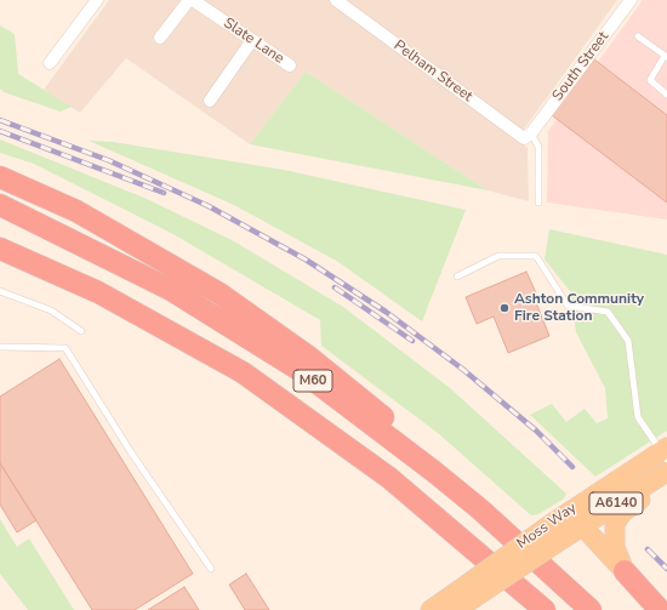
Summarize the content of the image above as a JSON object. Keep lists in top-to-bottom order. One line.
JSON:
{"streets":{"highway":["M60"],"main road":["A6140","Moss Way"],"street":["Slate Lane","South Street","Pelham Street"]},"crossings":[["South Street","Pelham Street"]],"places":["Ashton Community Fire Station"]}
